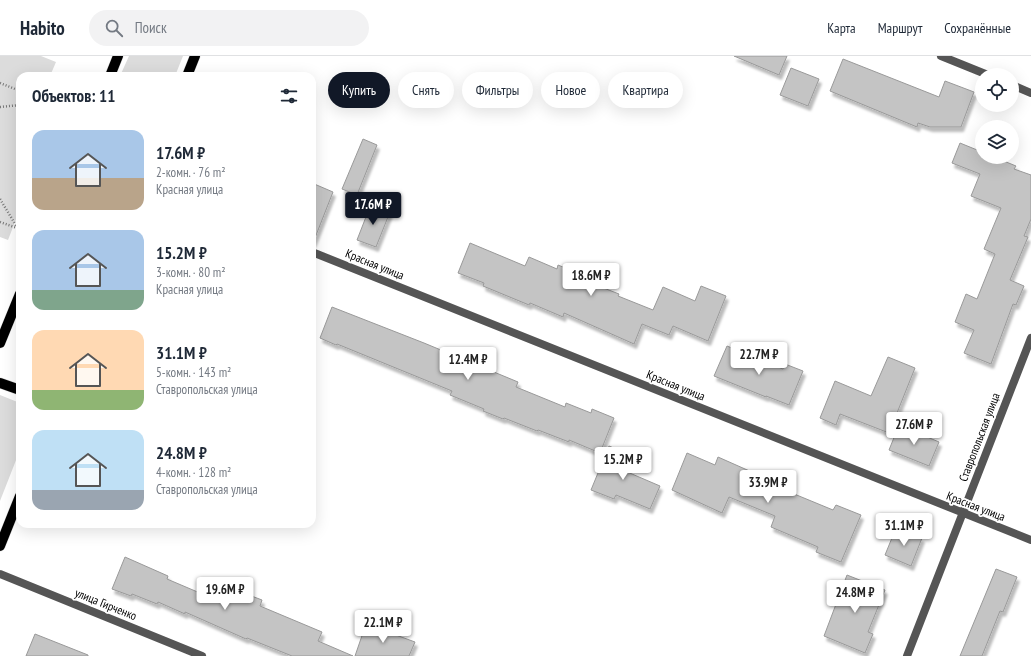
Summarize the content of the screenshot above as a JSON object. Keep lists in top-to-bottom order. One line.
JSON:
{"streets":{"street":["Красная улица","Ставропольская улица","улица Гирченко"]},"crossings":[["Красная улица","Ставропольская улица"]],"page":{"header":"Habito","search":"Поиск","nav":["Карта","Маршрут","Сохранённые"],"chip":["Купить","Снять","Фильтры","Новое","Квартира"],"heading":"Объектов: 11","list":[{"name":"17.6M ₽","note":"2-комн. · 76 m² · Красная улица"},{"name":"15.2M ₽","note":"3-комн. · 80 m² · Красная улица"},{"name":"31.1M ₽","note":"5-комн. · 143 m² · Ставропольская улица"},{"name":"24.8M ₽","note":"4-комн. · 128 m² · Ставропольская улица"}],"price":["17.6M ₽","18.6M ₽","22.7M ₽","12.4M ₽","27.6M ₽","15.2M ₽","33.9M ₽","31.1M ₽","19.6M ₽","24.8M ₽","22.1M ₽"]}}
